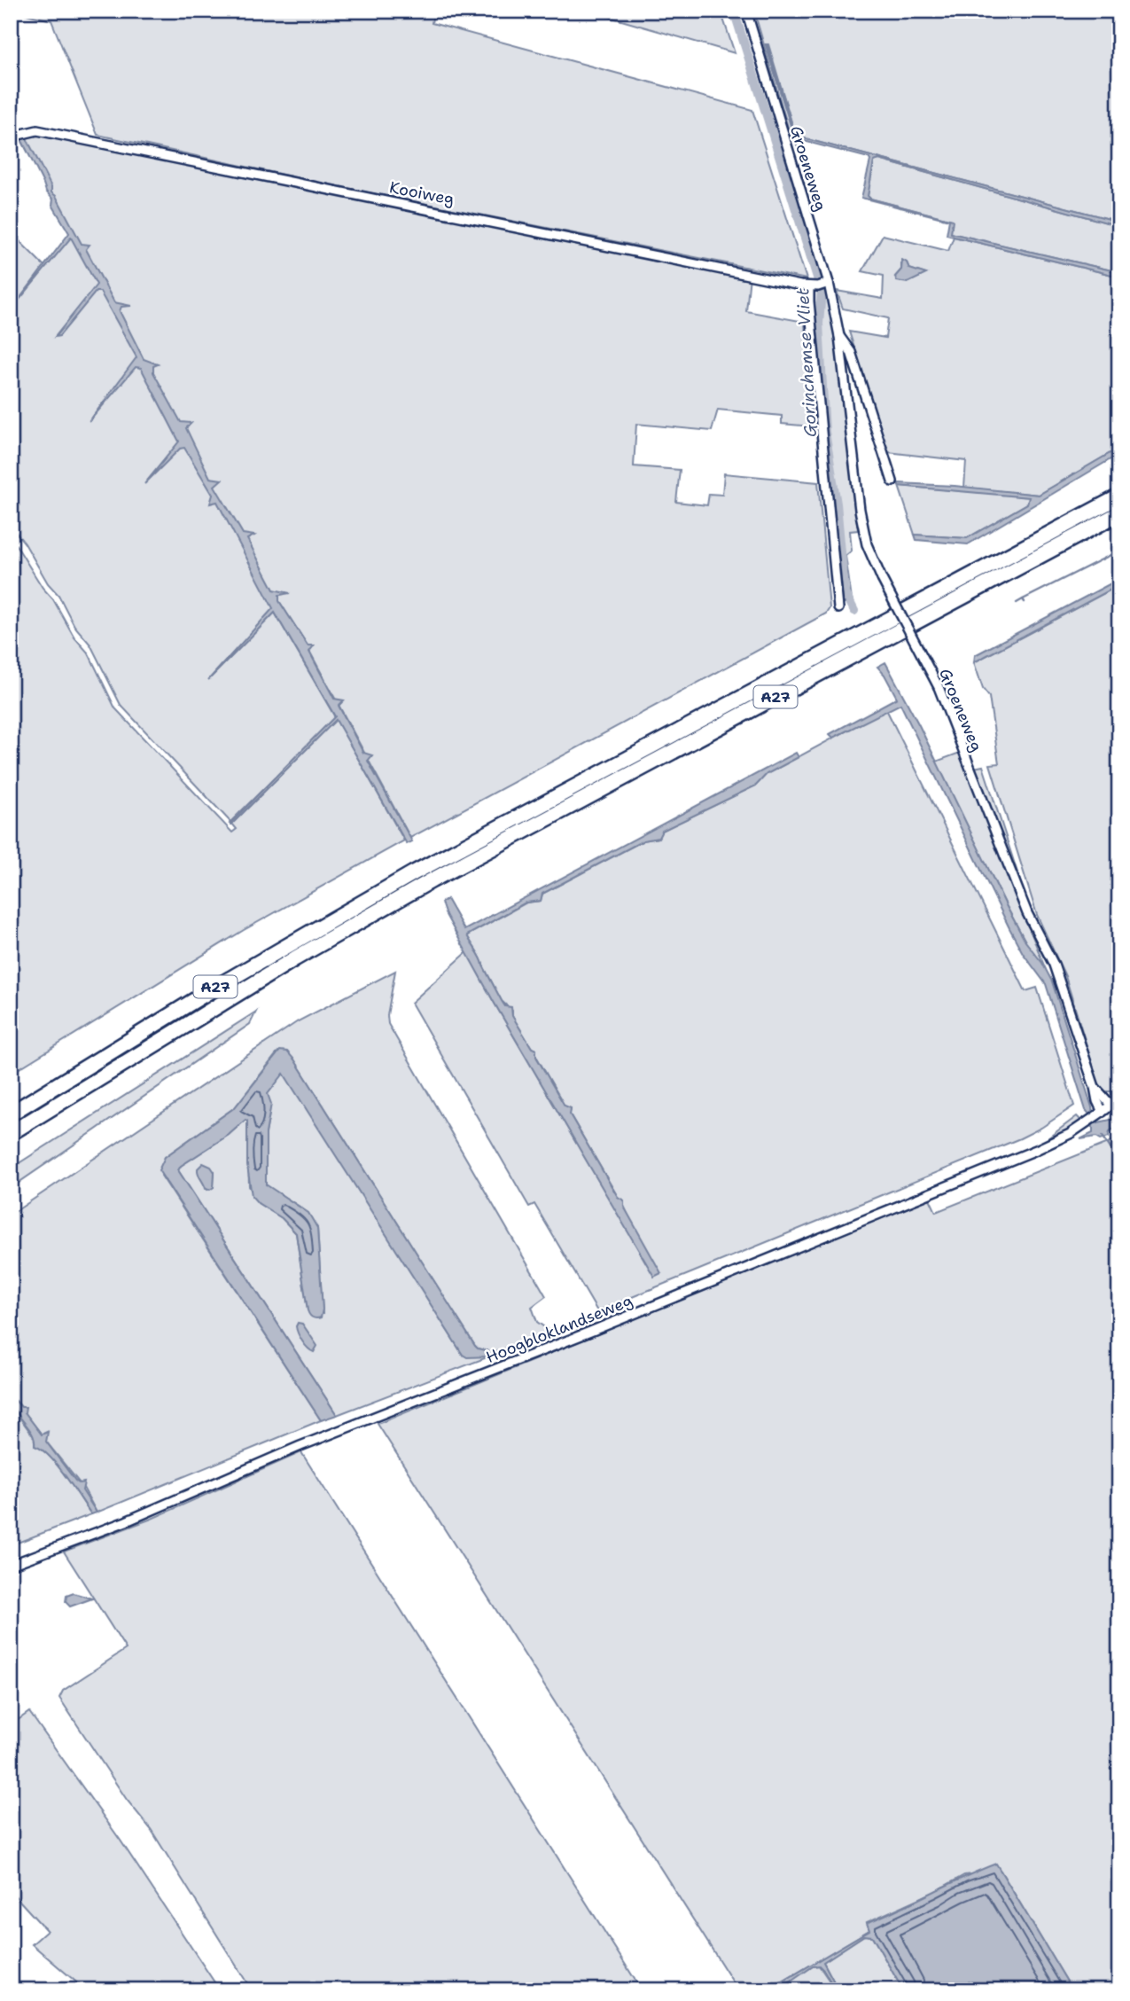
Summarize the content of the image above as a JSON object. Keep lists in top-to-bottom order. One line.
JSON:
{"streets":{"highway":["A27"],"street":["Groeneweg","Kooiweg","Hoogbloklandseweg"]},"crossings":[["Groeneweg","Kooiweg"],["Groeneweg","Hoogbloklandseweg"]],"water":["Gorinchemse Vliet"]}
